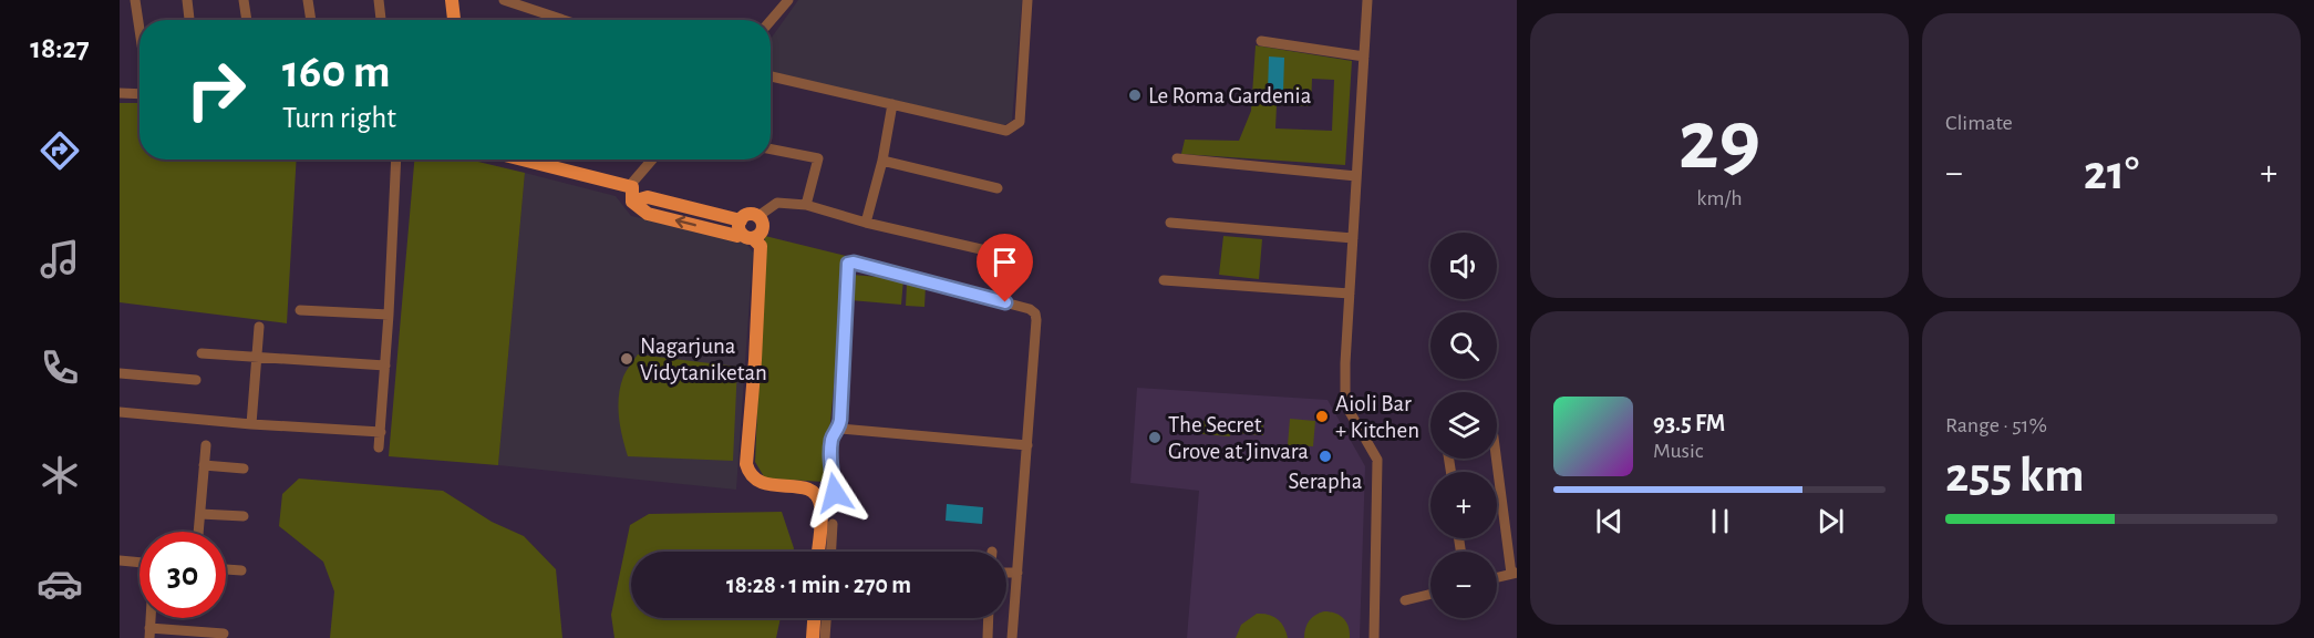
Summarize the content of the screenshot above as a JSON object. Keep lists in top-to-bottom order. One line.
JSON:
{"places":["Le Roma Gardenia","Nagarjuna Vidytaniketan","Aioli Bar + Kitchen","The Secret Grove at Jinvara","Serapha"],"page":{"tabs":"18:27","tile":[["29","km/h"],"Climate",["Range · 51%","255 km"]],"turn":["160 m","Turn right"],"heat":["−","21°","+"],"map_buttons":["+","−"],"song":["93.5 FM","Music"],"limit":"30","trip":"18:28 · 1 min · 270 m"}}
